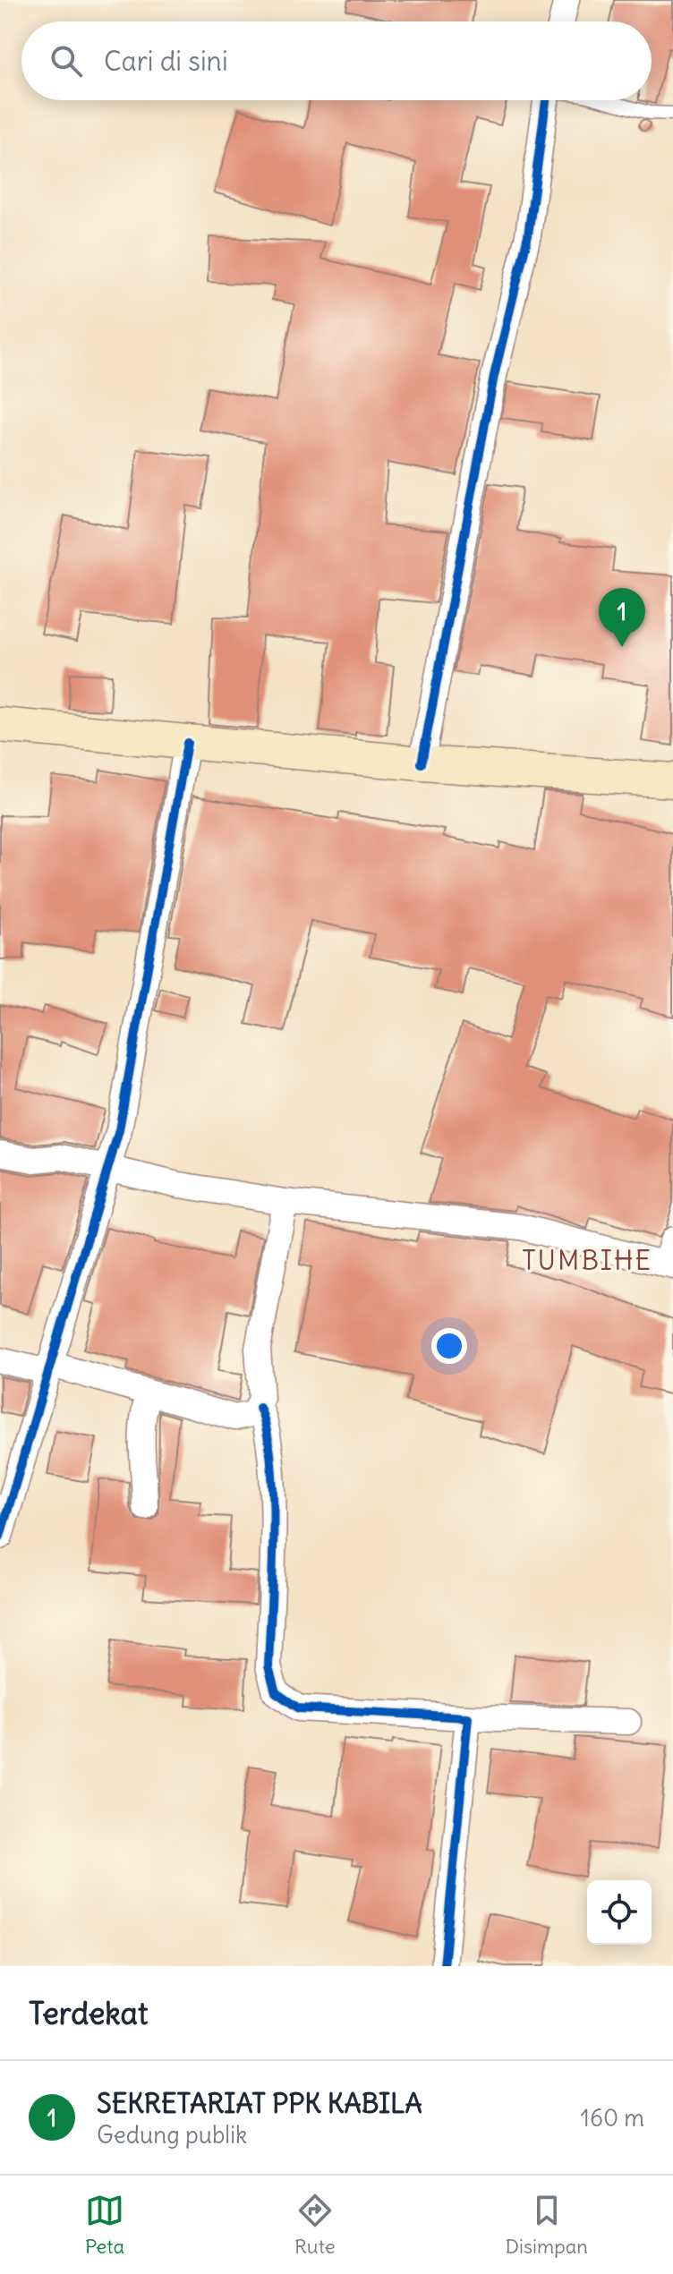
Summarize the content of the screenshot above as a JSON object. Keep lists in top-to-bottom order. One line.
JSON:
{"districts":["TUMBIHE"],"page":{"search":"Cari di sini","pins":"1","heading":"Terdekat","list":[{"mark":"1","name":"SEKRETARIAT PPK KABILA","note":"Gedung publik","value":"160 m"}],"nav":["Peta","Rute","Disimpan"]}}
